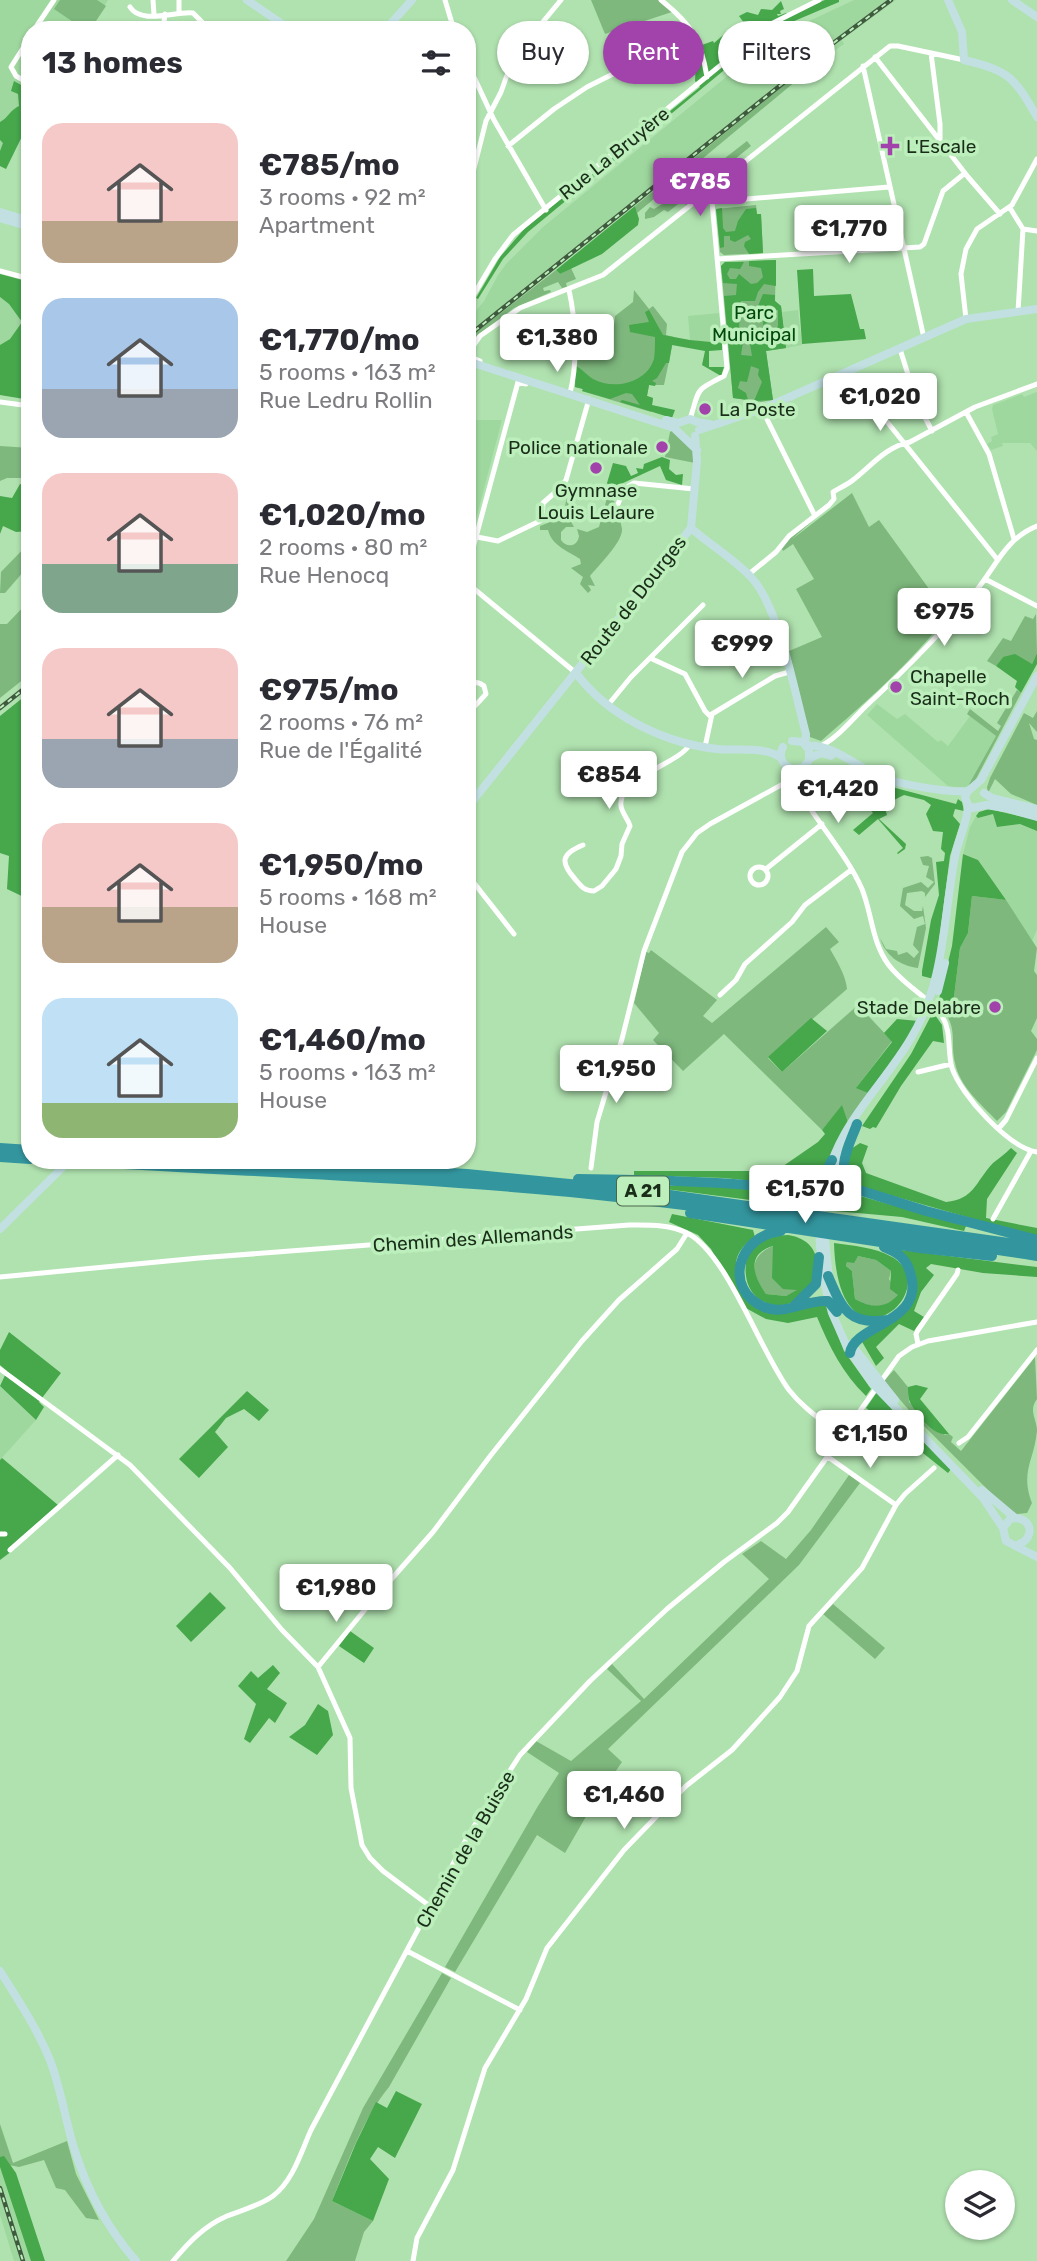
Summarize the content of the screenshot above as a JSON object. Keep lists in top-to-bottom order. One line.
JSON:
{"streets":{"highway":["A 21"],"main road":["Route de Dourges"],"street":["Rue La Bruyère","Chemin des Allemands","Chemin de la Buisse"]},"crossings":[["Chemin des Allemands","Chemin de la Buisse"]],"parks":["Parc Municipal"],"places":{"health":["L'Escale"],"other":["La Poste","Police nationale","Gymnase Louis Lelaure","Chapelle Saint-Roch","Stade Delabre"]},"page":{"chip":["Buy","Rent","Filters"],"heading":"13 homes","list":[{"name":"€785/mo","note":"3 rooms · 92 m² · Apartment"},{"name":"€1,770/mo","note":"5 rooms · 163 m² · Rue Ledru Rollin"},{"name":"€1,020/mo","note":"2 rooms · 80 m² · Rue Henocq"},{"name":"€975/mo","note":"2 rooms · 76 m² · Rue de l'Égalité"},{"name":"€1,950/mo","note":"5 rooms · 168 m² · House"},{"name":"€1,460/mo","note":"5 rooms · 163 m² · House"}],"price":["€785","€1,770","€1,380","€1,020","€975","€999","€854","€1,420","€1,950","€1,570","€1,150","€1,980","€1,460"]}}
